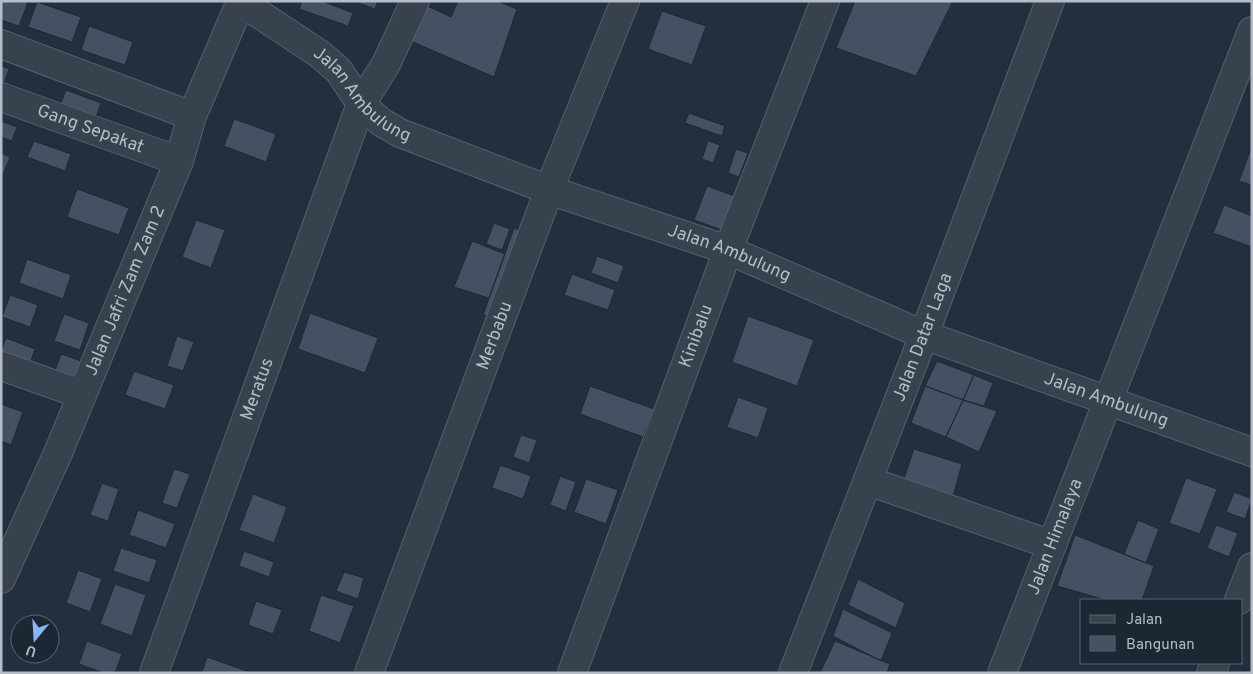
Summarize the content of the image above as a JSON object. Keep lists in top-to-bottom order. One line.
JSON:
{"streets":{"street":["Jalan Ambulung","Gang Sepakat","Jalan Jafri Zam Zam 2","Merbabu","Kinibalu","Jalan Datar Laga","Meratus","Jalan Himalaya"]},"crossings":[["Jalan Ambulung","Jalan Jafri Zam Zam 2"],["Jalan Ambulung","Merbabu"],["Jalan Ambulung","Kinibalu"],["Jalan Ambulung","Jalan Datar Laga"],["Jalan Ambulung","Meratus"],["Jalan Ambulung","Jalan Himalaya"],["Gang Sepakat","Jalan Jafri Zam Zam 2"]],"legend":["Jalan","Bangunan"],"north":"bottom"}
